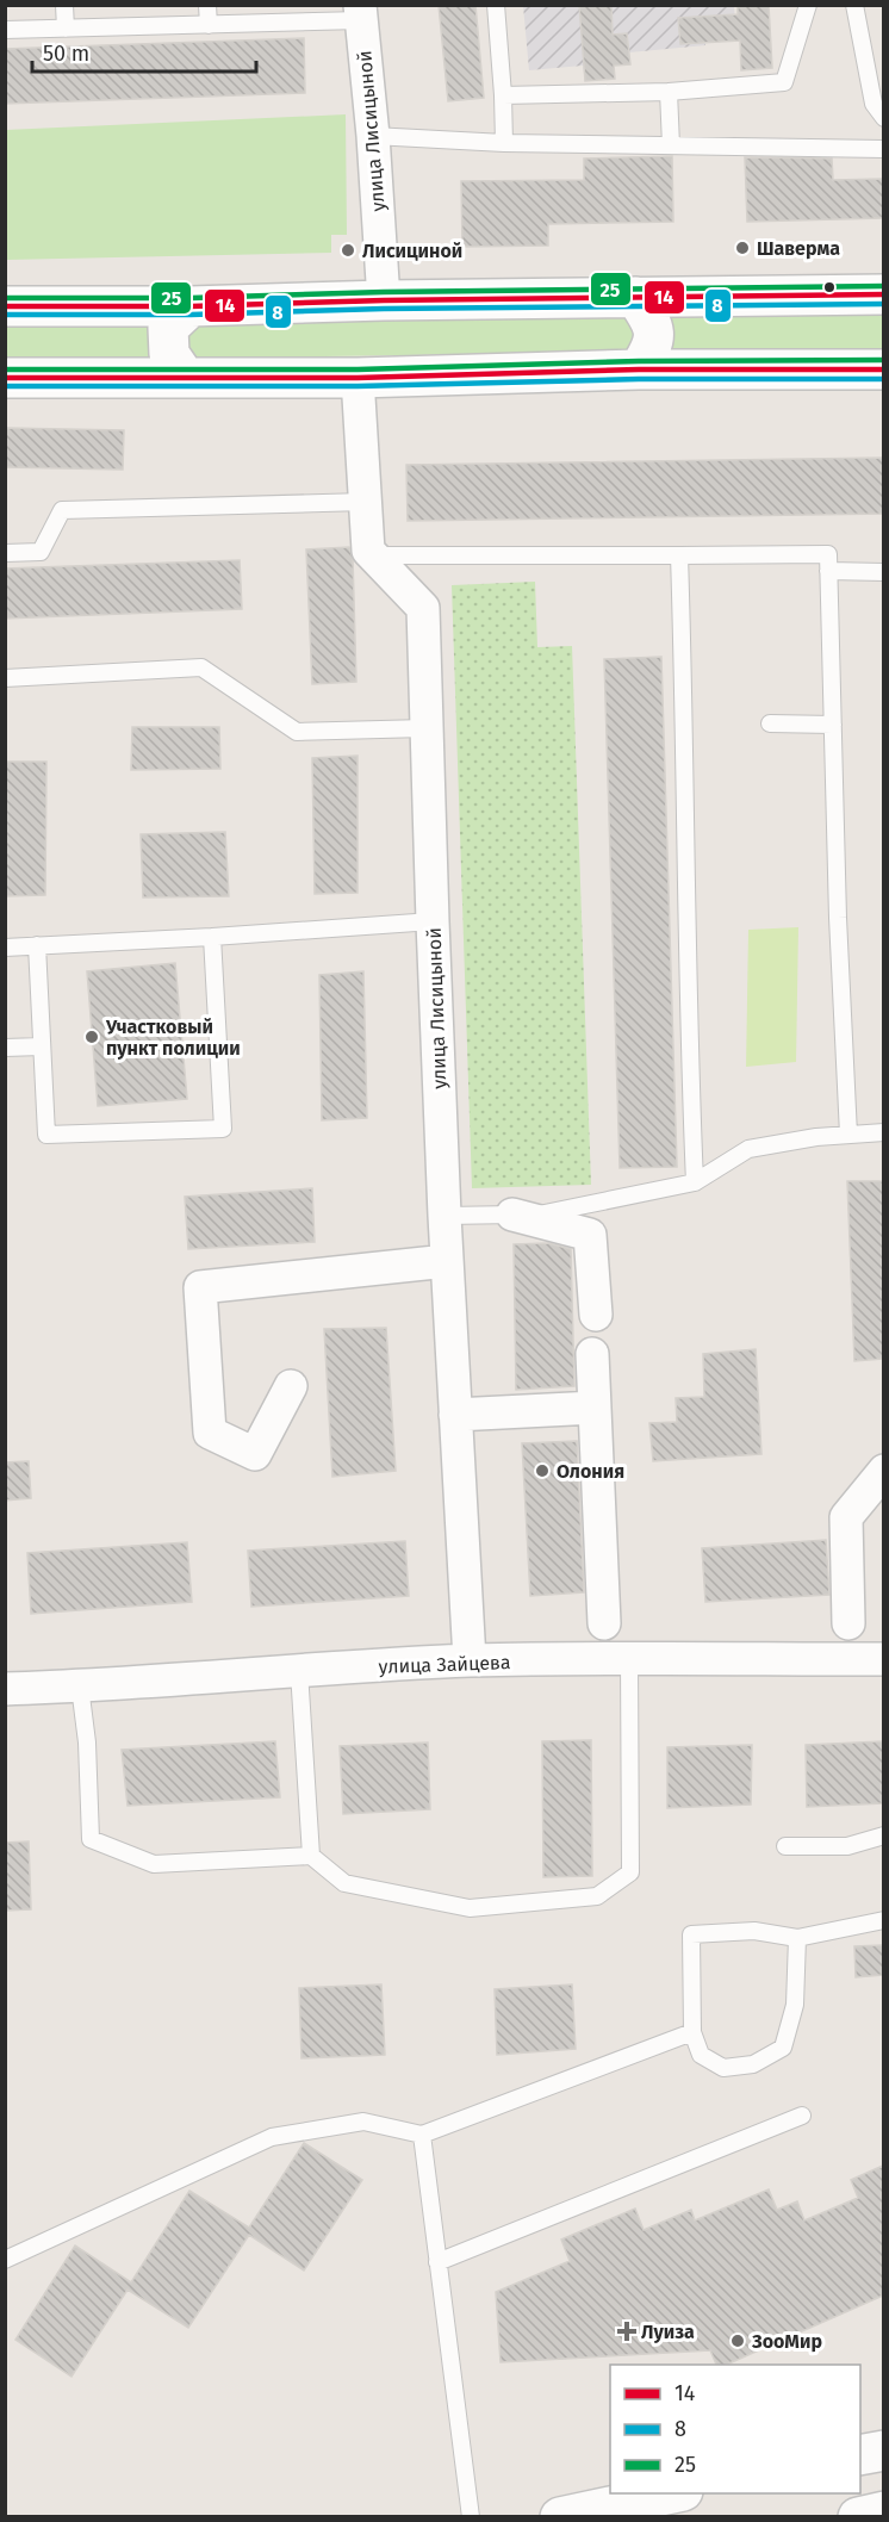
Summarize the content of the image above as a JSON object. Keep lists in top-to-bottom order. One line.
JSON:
{"streets":{"street":["улица Лисицыной","улица Зайцева"]},"crossings":[["улица Лисицыной","улица Зайцева"]],"places":{"other":["Шаверма","Лисициной","Участковый пункт полиции","Олония","ЗооМир"],"health":["Луиза"]},"lines":["transit line 25","transit line 14","transit line 8"],"legend":["14","8","25"],"scale_bar":"50 m"}
